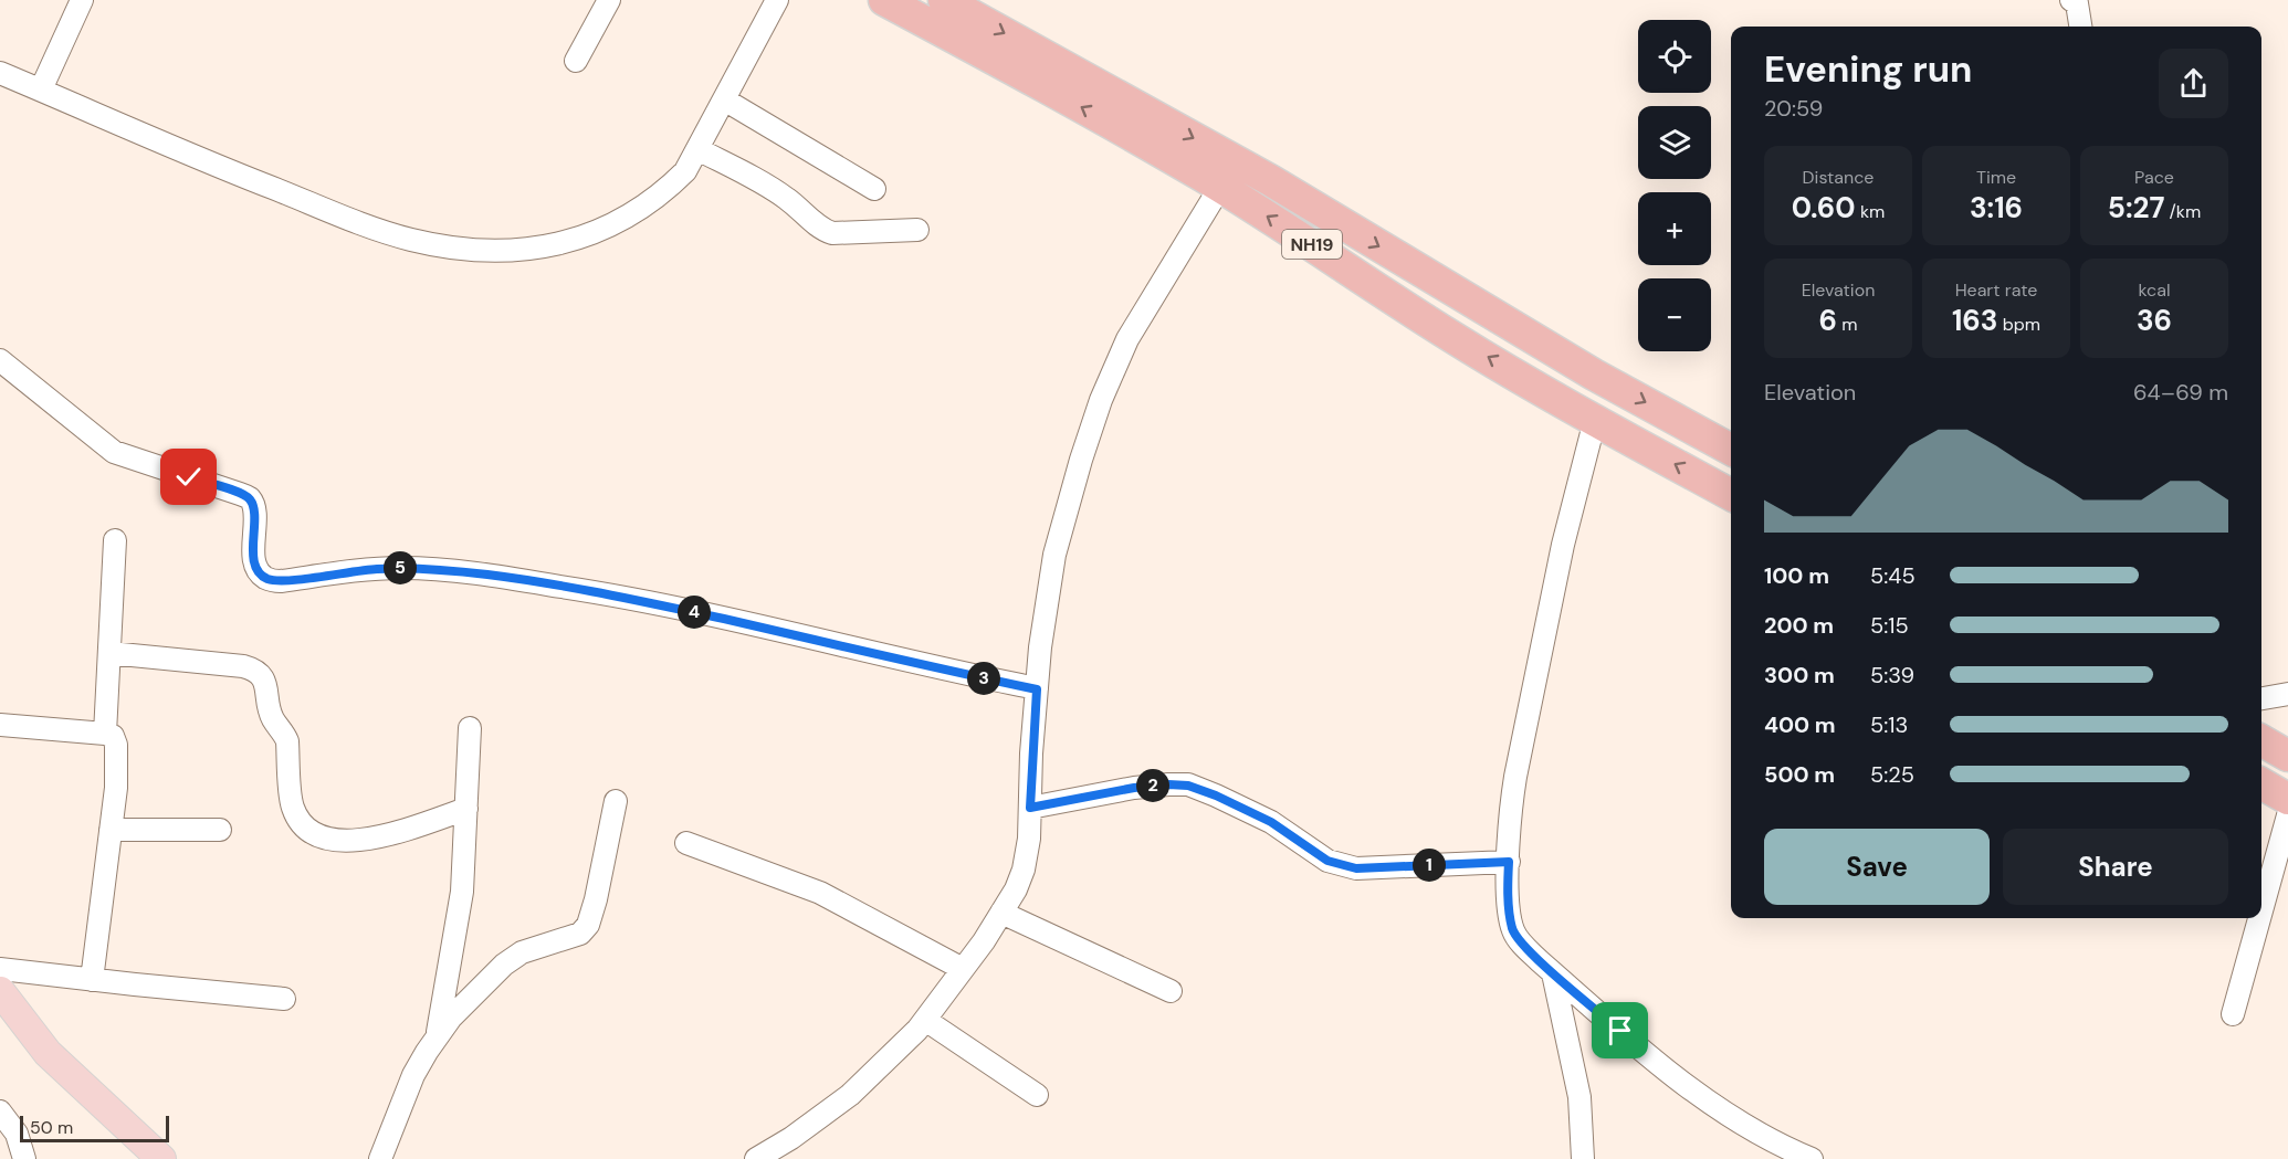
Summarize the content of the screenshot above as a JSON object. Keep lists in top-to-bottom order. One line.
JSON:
{"streets":{"highway":["NH19"]},"scale_bar":"50 m","page":{"map_buttons":["+","−"],"heading":["Evening run","20:59"],"stats":[["Distance","0.60 km"],["Time","3:16"],["Pace","5:27 /km"],["Elevation","6 m"],["Heart rate","163 bpm"],["kcal","36"]],"chart":["Elevation","64–69 m"],"list":[{"name":"100 m","note":"5:45"},{"name":"200 m","note":"5:15"},{"name":"300 m","note":"5:39"},{"name":"400 m","note":"5:13"},{"name":"500 m","note":"5:25"}],"pins":["5","4","3","2","1"],"buttons":["Save","Share"],"scale":"50 m"}}
